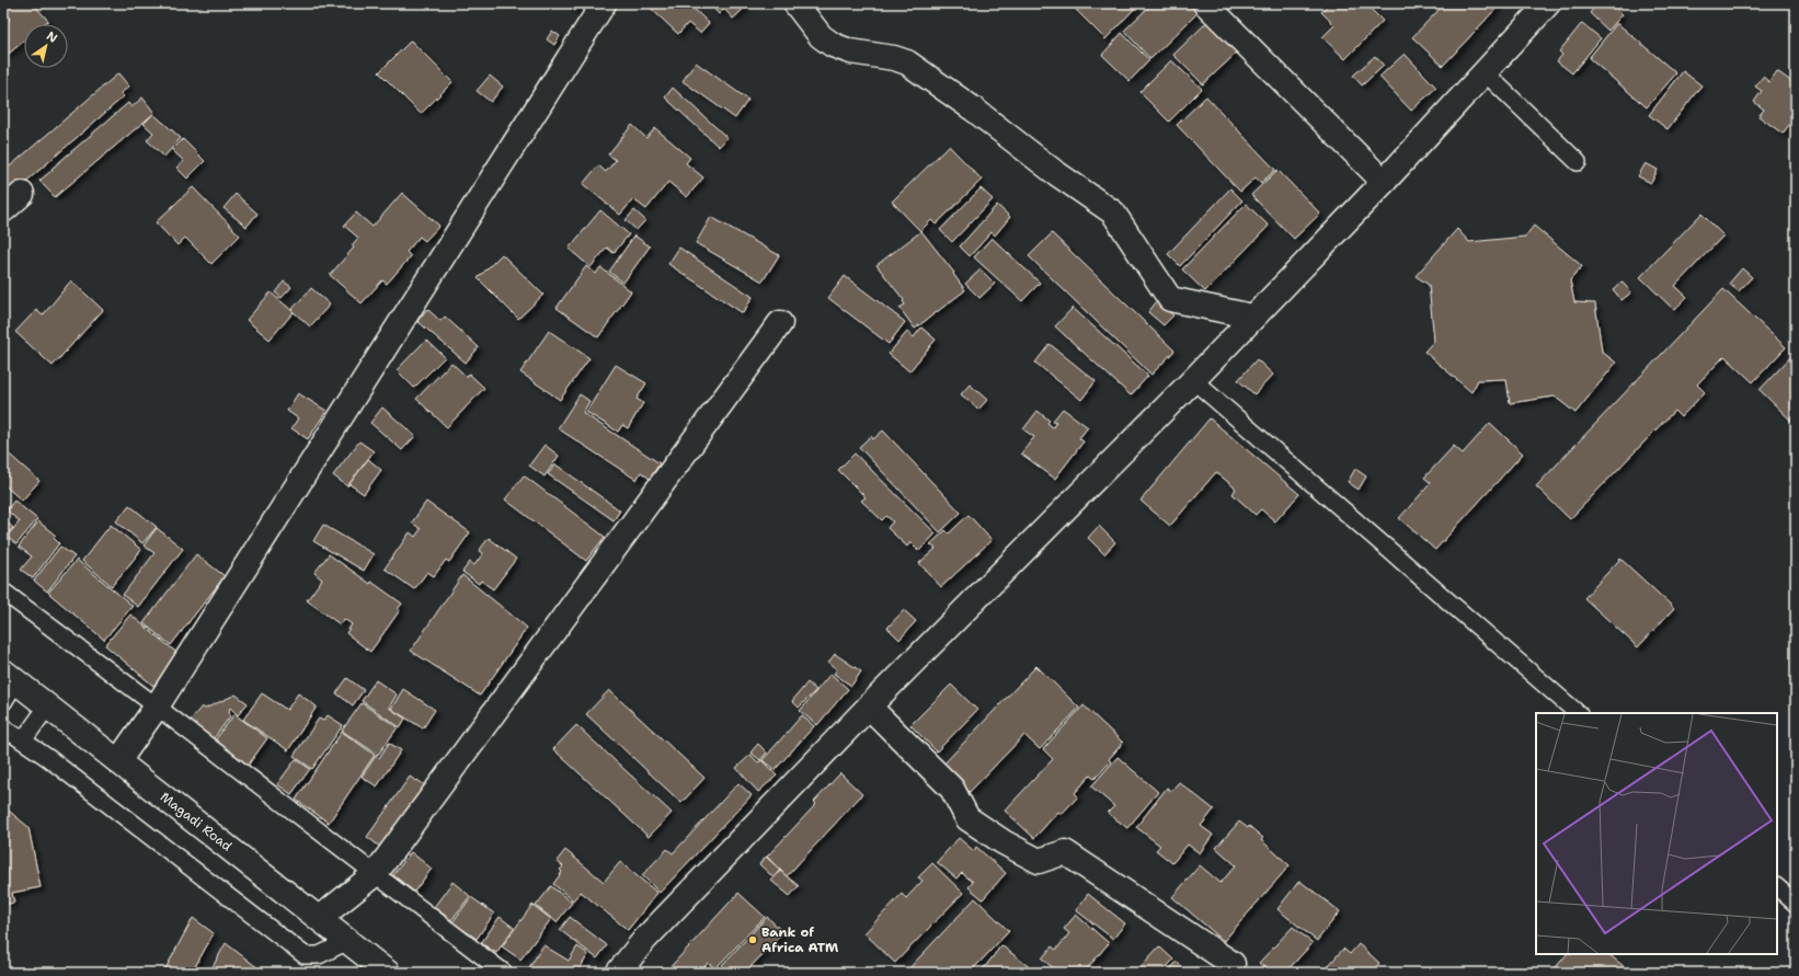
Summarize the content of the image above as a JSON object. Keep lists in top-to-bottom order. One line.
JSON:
{"streets":{"main road":["Magadi Road"]},"places":["Bank of Africa ATM"],"north":"top right"}
